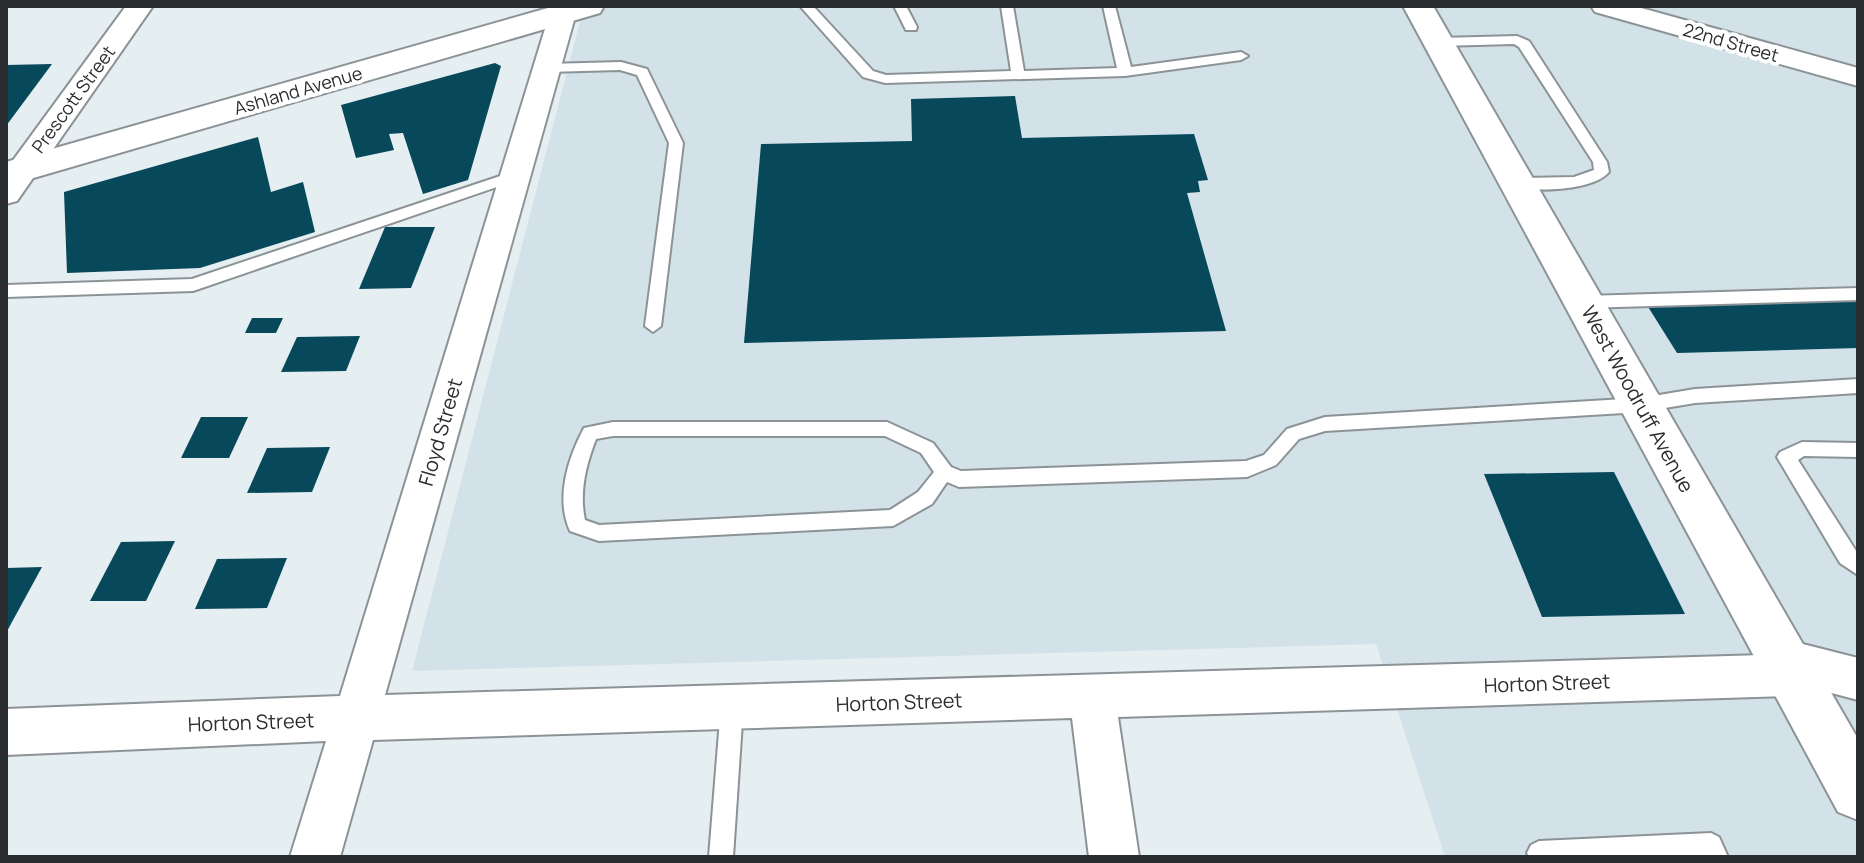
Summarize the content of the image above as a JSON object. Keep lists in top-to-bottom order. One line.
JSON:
{"streets":{"street":["22nd Street","Ashland Avenue","Prescott Street","West Woodruff Avenue","Floyd Street","Horton Street"]},"crossings":[["Ashland Avenue","Prescott Street"],["Ashland Avenue","Floyd Street"],["West Woodruff Avenue","Horton Street"],["Floyd Street","Horton Street"]]}
